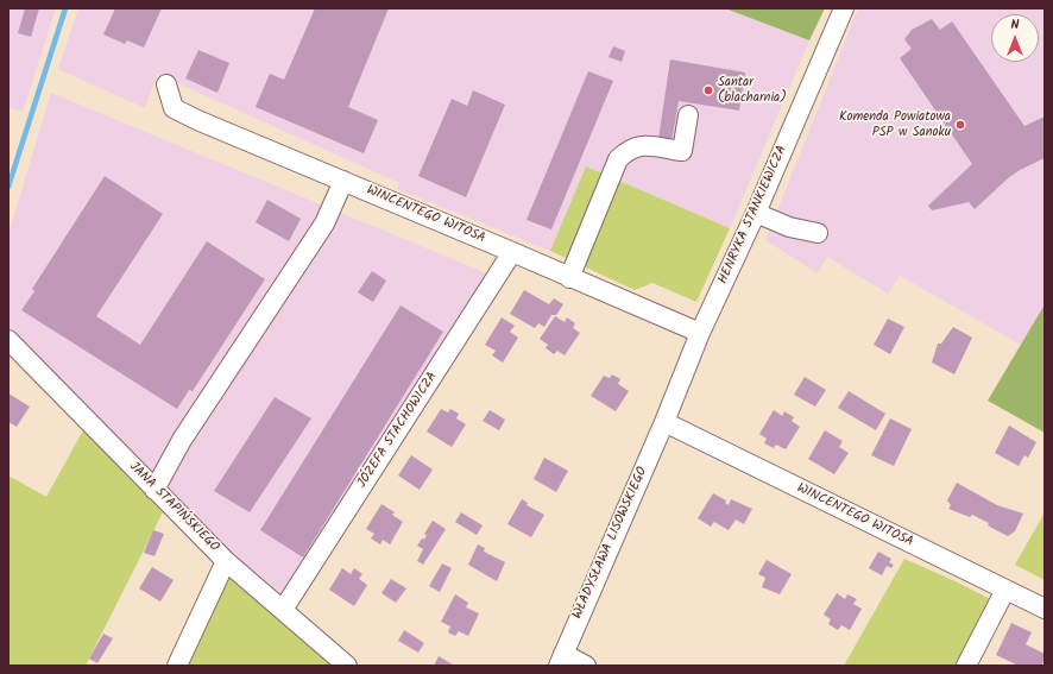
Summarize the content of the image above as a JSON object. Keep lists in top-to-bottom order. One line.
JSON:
{"streets":{"street":["WINCENTEGO WITOSA","HENRYKA STANKIEWICZA","JÓZEFA STACHOWICZA","JANA STAPIŃSKIEGO","WŁADYSŁAWA LISOWSKIEGO"]},"crossings":[["WINCENTEGO WITOSA","HENRYKA STANKIEWICZA"],["WINCENTEGO WITOSA","JÓZEFA STACHOWICZA"],["WINCENTEGO WITOSA","WŁADYSŁAWA LISOWSKIEGO"],["HENRYKA STANKIEWICZA","WŁADYSŁAWA LISOWSKIEGO"],["JÓZEFA STACHOWICZA","JANA STAPIŃSKIEGO"]],"places":["Santar (blacharnia)","Komenda Powiatowa PSP w Sanoku"],"north":"top"}
